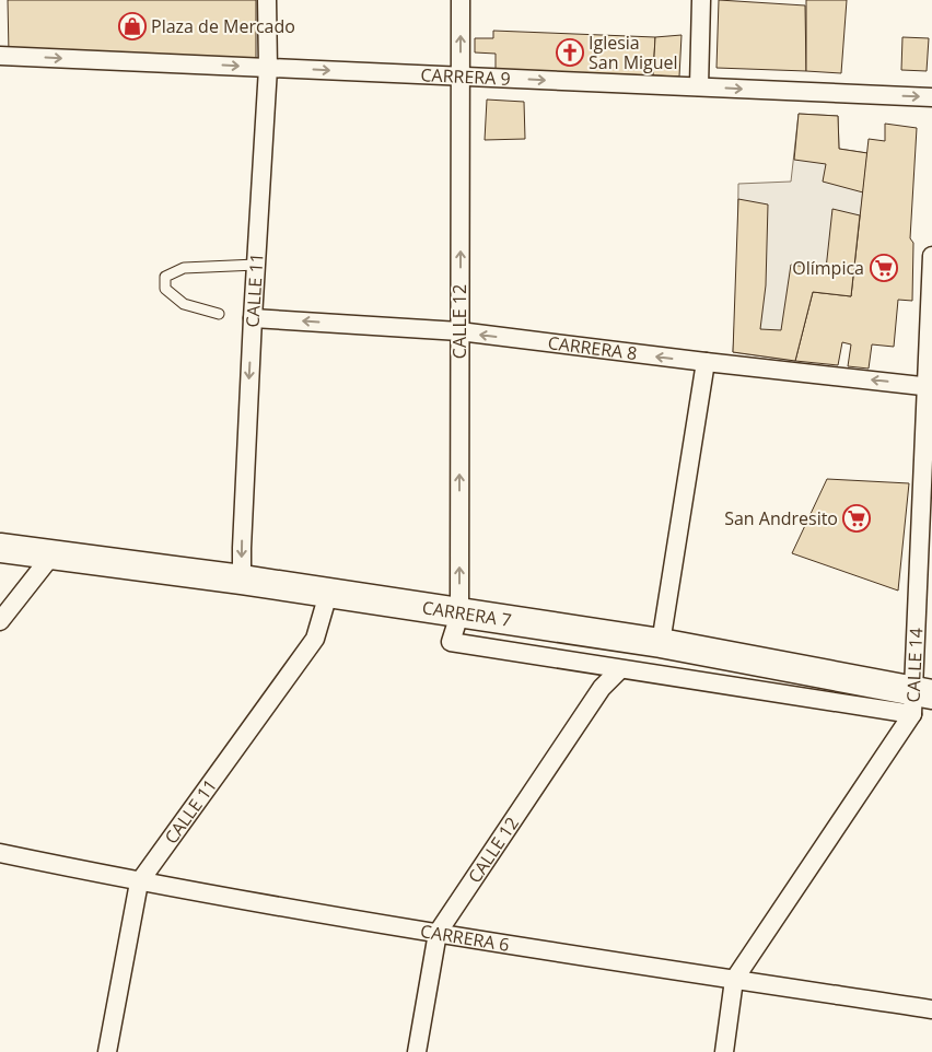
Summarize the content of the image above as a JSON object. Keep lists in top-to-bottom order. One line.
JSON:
{"streets":{"main road":["CARRERA 7"],"street":["CARRERA 9","CALLE 11","CALLE 12","CARRERA 8","CALLE 14","CARRERA 6"]},"crossings":[["CARRERA 9","CALLE 11"],["CARRERA 9","CALLE 12"],["CALLE 11","CARRERA 8"],["CALLE 11","CARRERA 7"],["CALLE 11","CARRERA 6"],["CALLE 12","CARRERA 8"],["CALLE 12","CARRERA 7"],["CALLE 12","CARRERA 6"],["CARRERA 8","CALLE 14"],["CARRERA 7","CALLE 14"],["CALLE 14","CARRERA 6"]],"one_way":["CARRERA 9","CALLE 12","CARRERA 8"],"places":{"shop":["Plaza de Mercado"],"church":["Iglesia San Miguel"],"supermarket":["Olímpica","San Andresito"]}}
